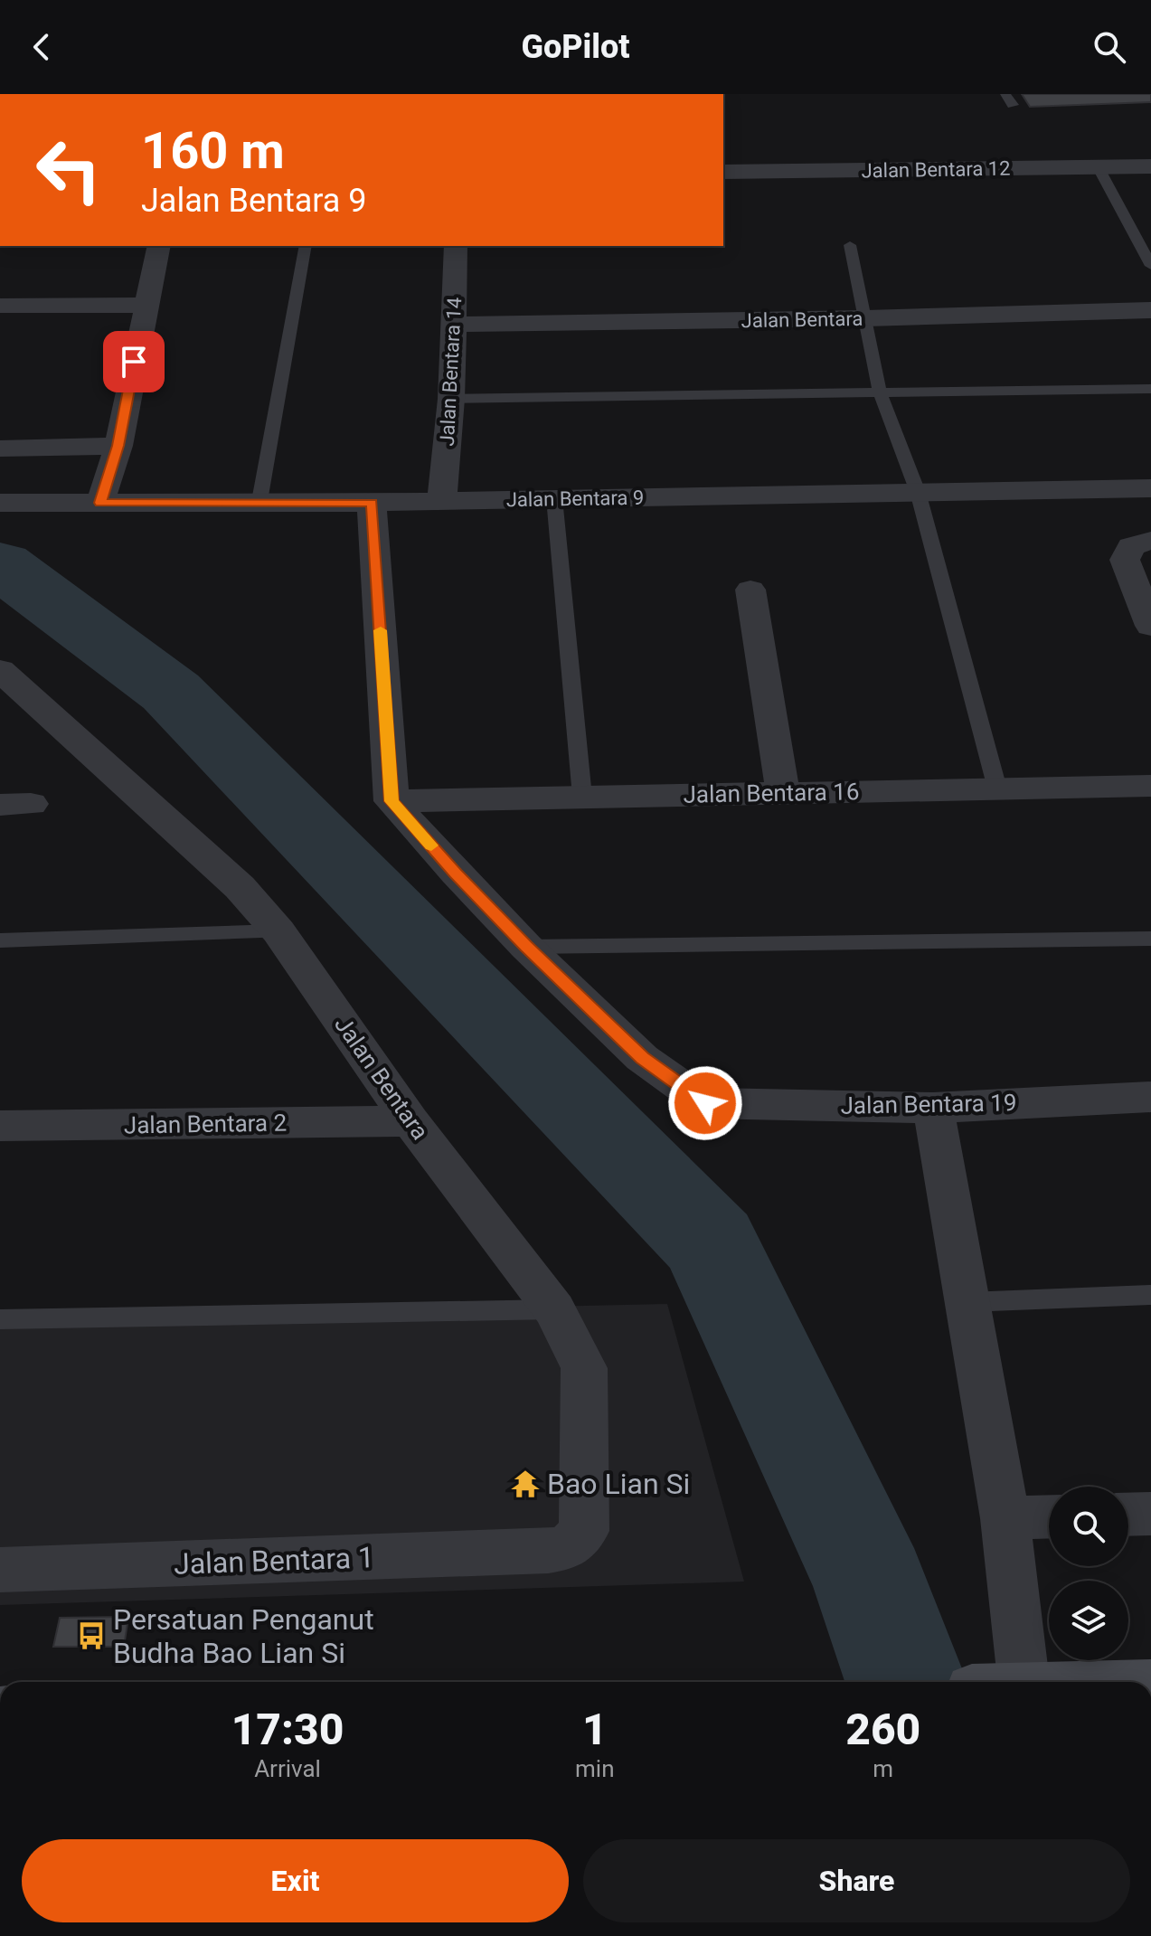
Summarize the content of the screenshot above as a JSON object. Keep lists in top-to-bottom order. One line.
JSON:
{"streets":{"street":["Jalan Bentara 12","Jalan Bentara","Jalan Bentara 14","Jalan Bentara 9","Jalan Bentara 16","Jalan Bentara 19","Jalan Bentara 2","Jalan Bentara 1"]},"crossings":[["Jalan Bentara","Jalan Bentara 14"],["Jalan Bentara","Jalan Bentara 2"],["Jalan Bentara","Jalan Bentara 1"],["Jalan Bentara 14","Jalan Bentara 9"]],"places":{"temple":["Bao Lian Si"],"bus stop":["Persatuan Penganut Budha Bao Lian Si"]},"page":{"header":"GoPilot","turn":["160 m","Jalan Bentara 9"],"eta":["17:30","Arrival","1","min","260","m"],"buttons":["Exit","Share"]}}
